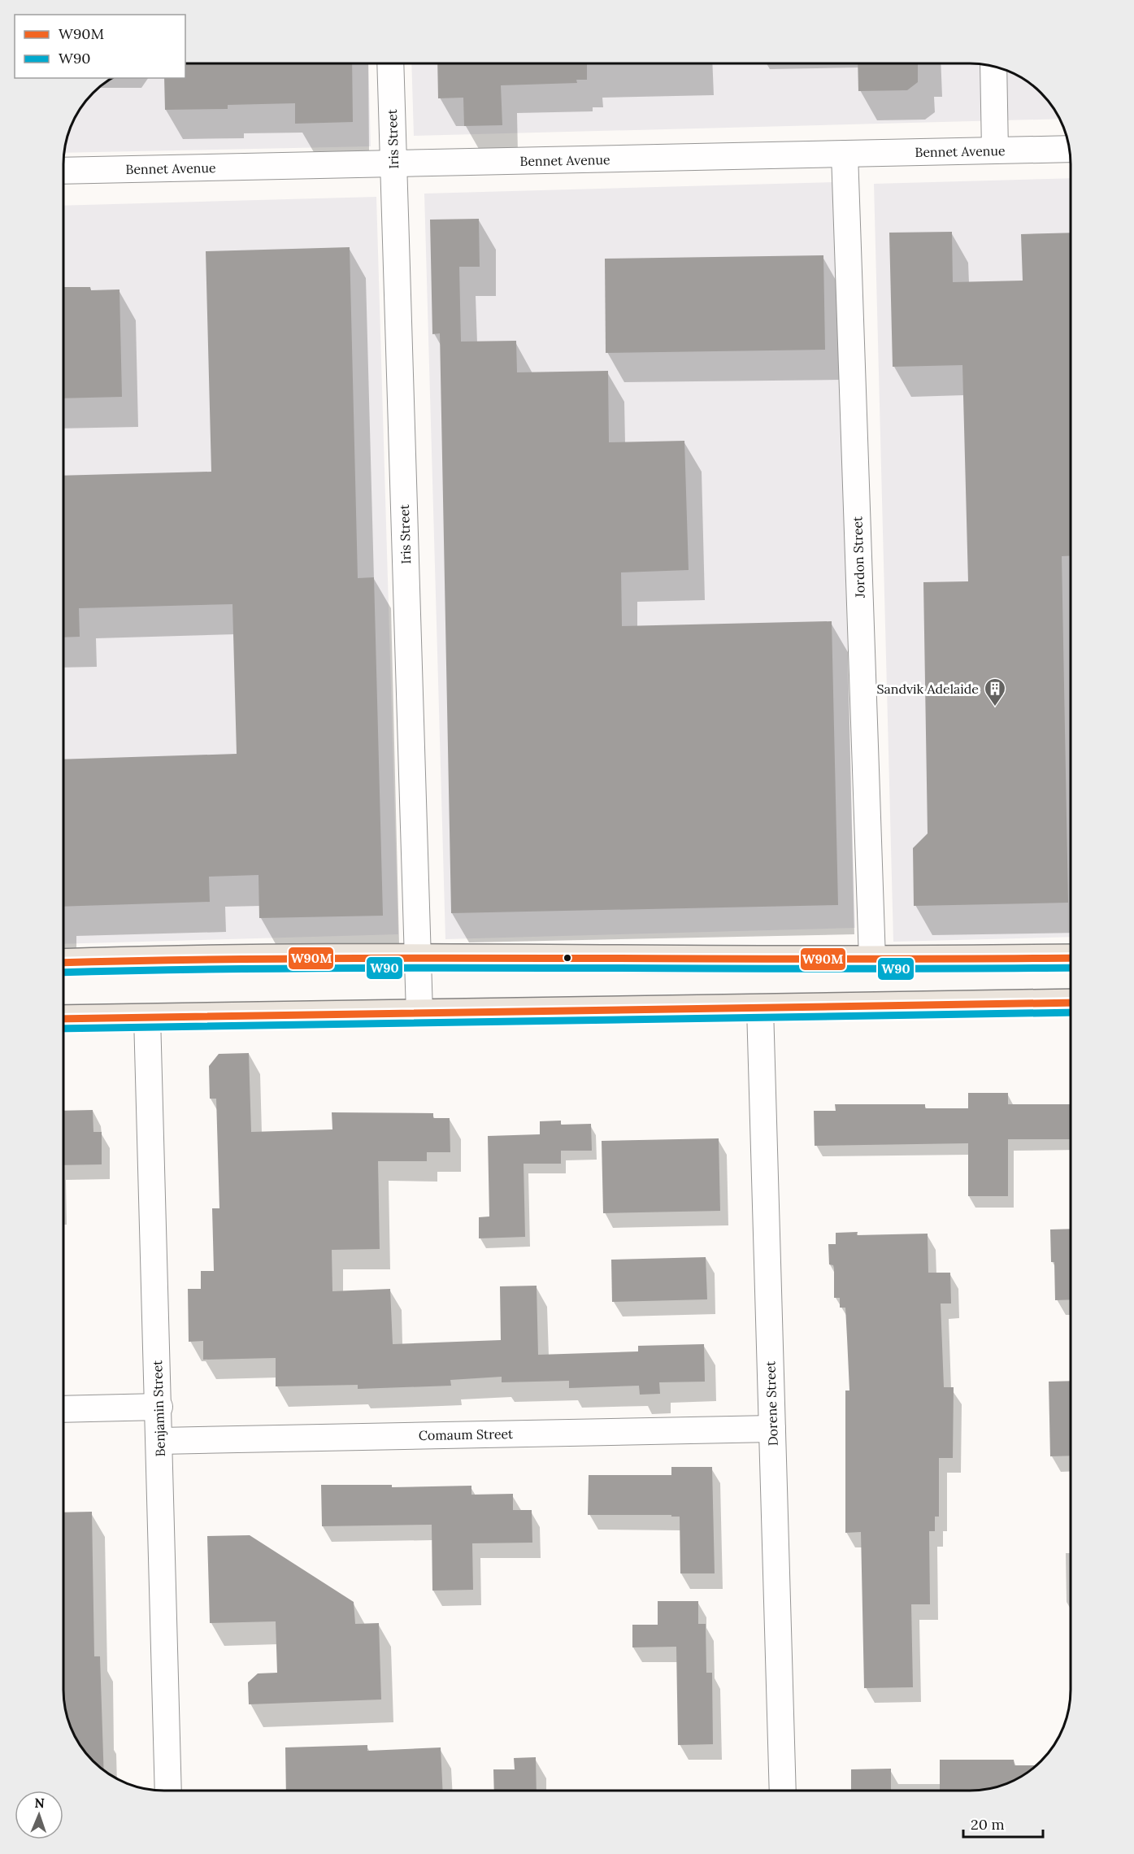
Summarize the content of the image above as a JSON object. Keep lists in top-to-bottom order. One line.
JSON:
{"streets":{"street":["Iris Street","Bennet Avenue","Jordon Street","Dorene Street","Benjamin Street","Comaum Street"]},"crossings":[["Iris Street","Bennet Avenue"],["Bennet Avenue","Jordon Street"],["Dorene Street","Comaum Street"],["Benjamin Street","Comaum Street"]],"places":{"building":["Sandvik Adelaide"]},"lines":["transit line W90M","transit line W90"],"legend":["W90M","W90"],"scale_bar":"20 m","north":"top"}
